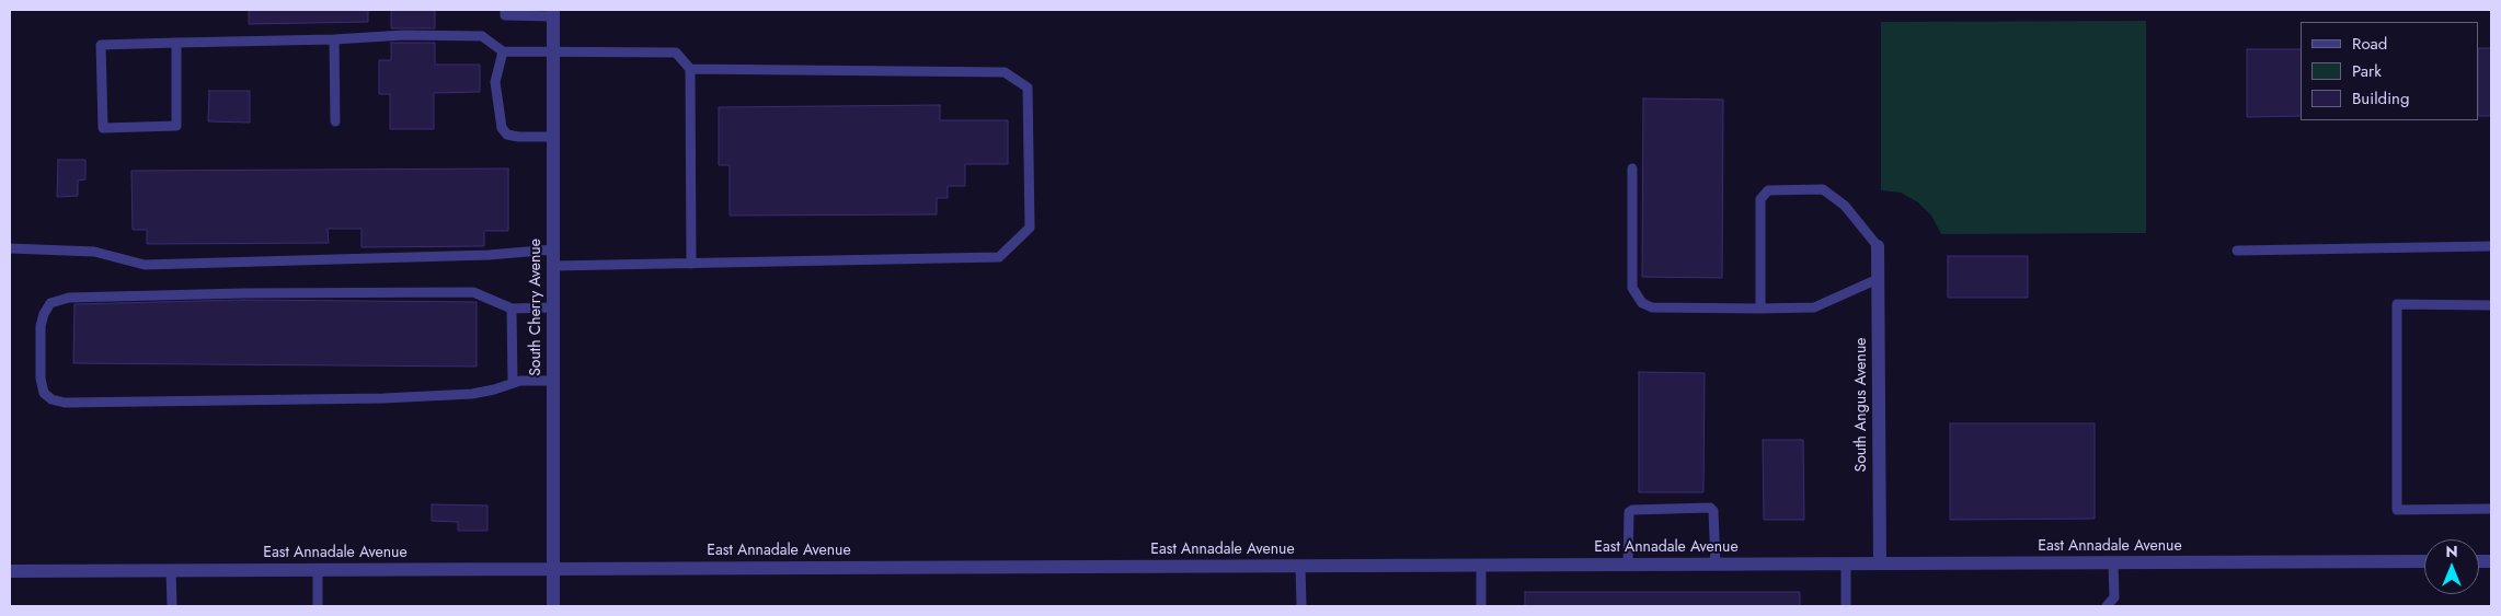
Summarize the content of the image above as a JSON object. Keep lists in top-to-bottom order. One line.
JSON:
{"streets":{"street":["South Cherry Avenue","South Angus Avenue","East Annadale Avenue"]},"crossings":[["South Cherry Avenue","East Annadale Avenue"],["South Angus Avenue","East Annadale Avenue"]],"legend":["Road","Park","Building"],"north":"top"}
